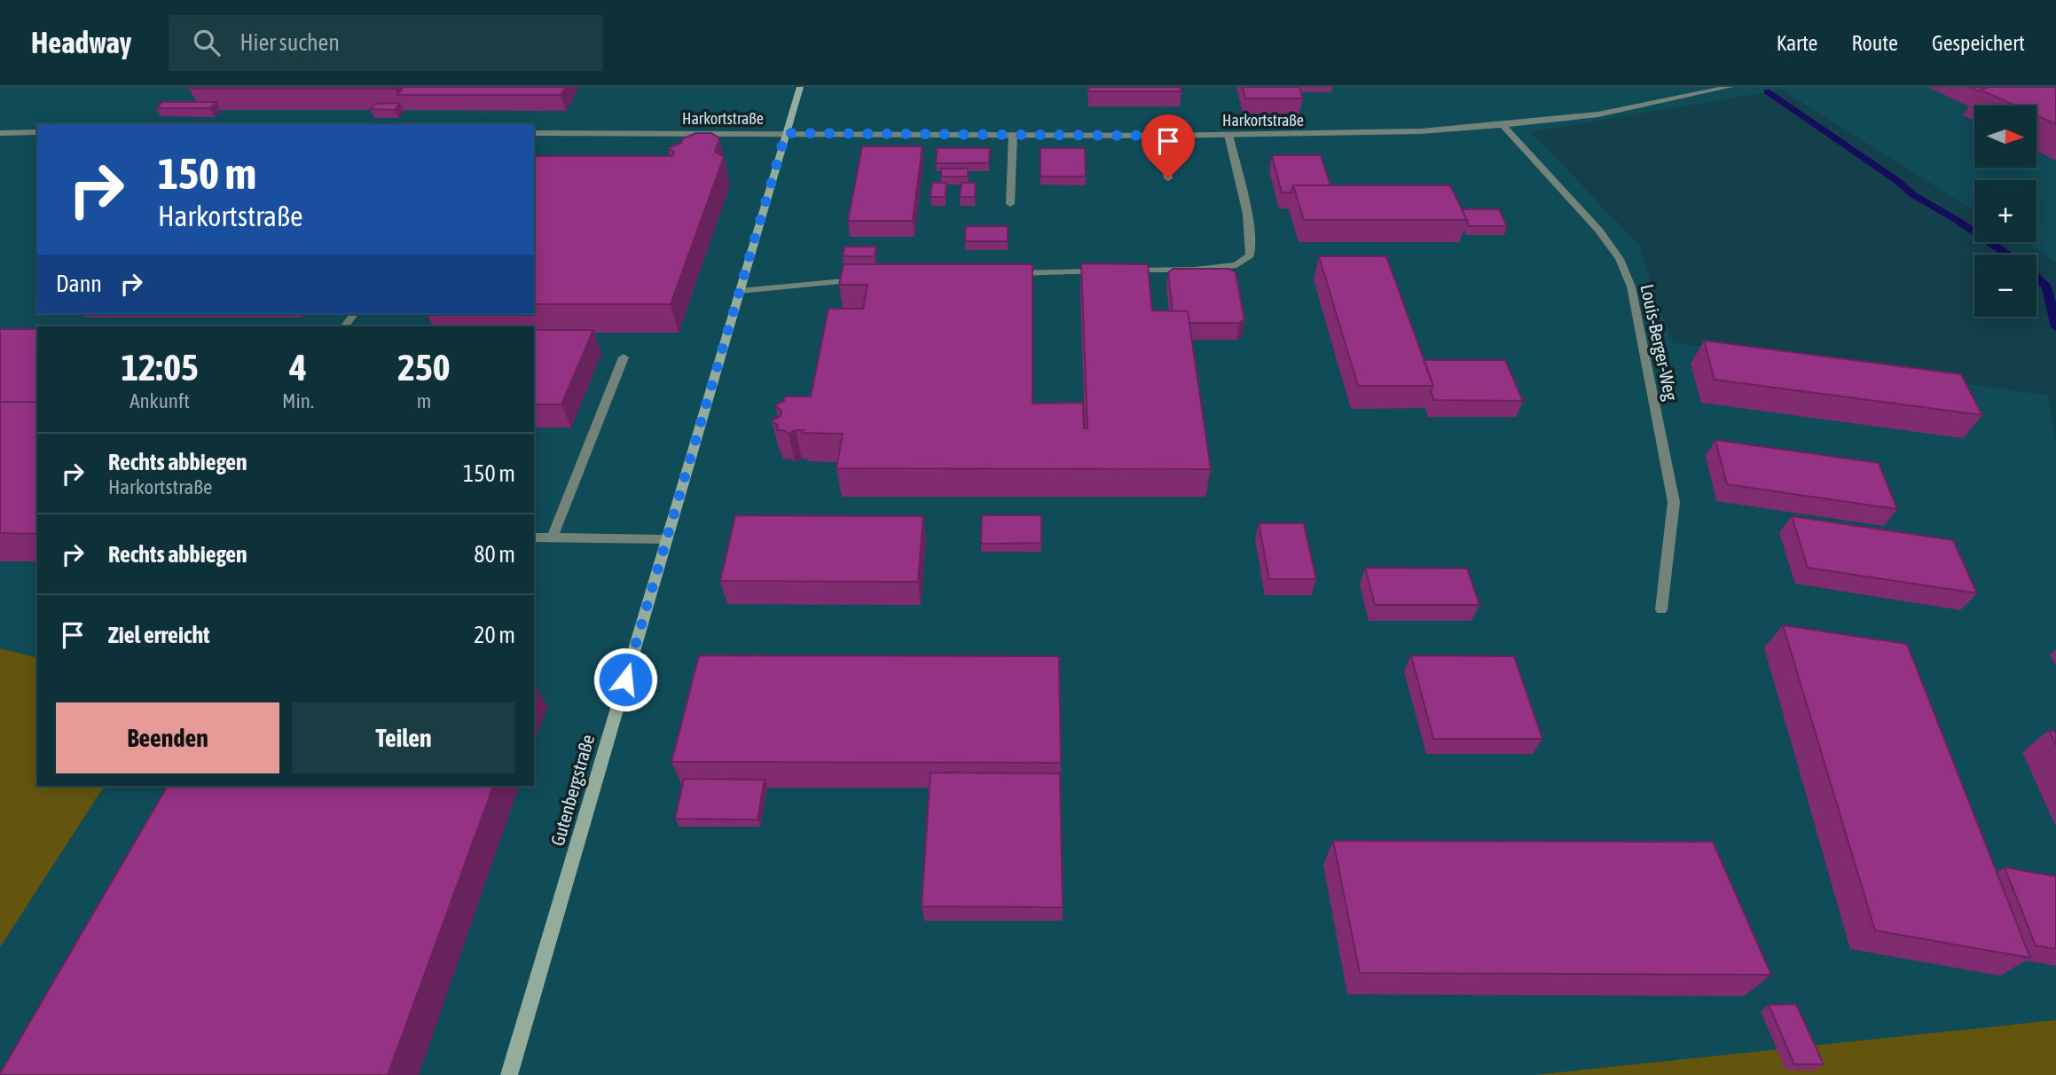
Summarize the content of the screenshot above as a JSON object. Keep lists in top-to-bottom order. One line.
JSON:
{"streets":{"street":["Harkortstraße","Louis-Berger-Weg","Gutenbergstraße"]},"crossings":[["Harkortstraße","Louis-Berger-Weg"],["Harkortstraße","Gutenbergstraße"]],"north":"right","page":{"header":"Headway","search":"Hier suchen","nav":["Karte","Route","Gespeichert"],"map_buttons":["+","−"],"turn":["150 m","Harkortstraße"],"then":"Dann","eta":["12:05","Ankunft","4","Min.","250","m"],"list":[{"name":"Rechts abbiegen","note":"Harkortstraße","value":"150 m"},{"name":"Rechts abbiegen","value":"80 m"},{"name":"Ziel erreicht","value":"20 m"}],"buttons":["Beenden","Teilen"]}}
